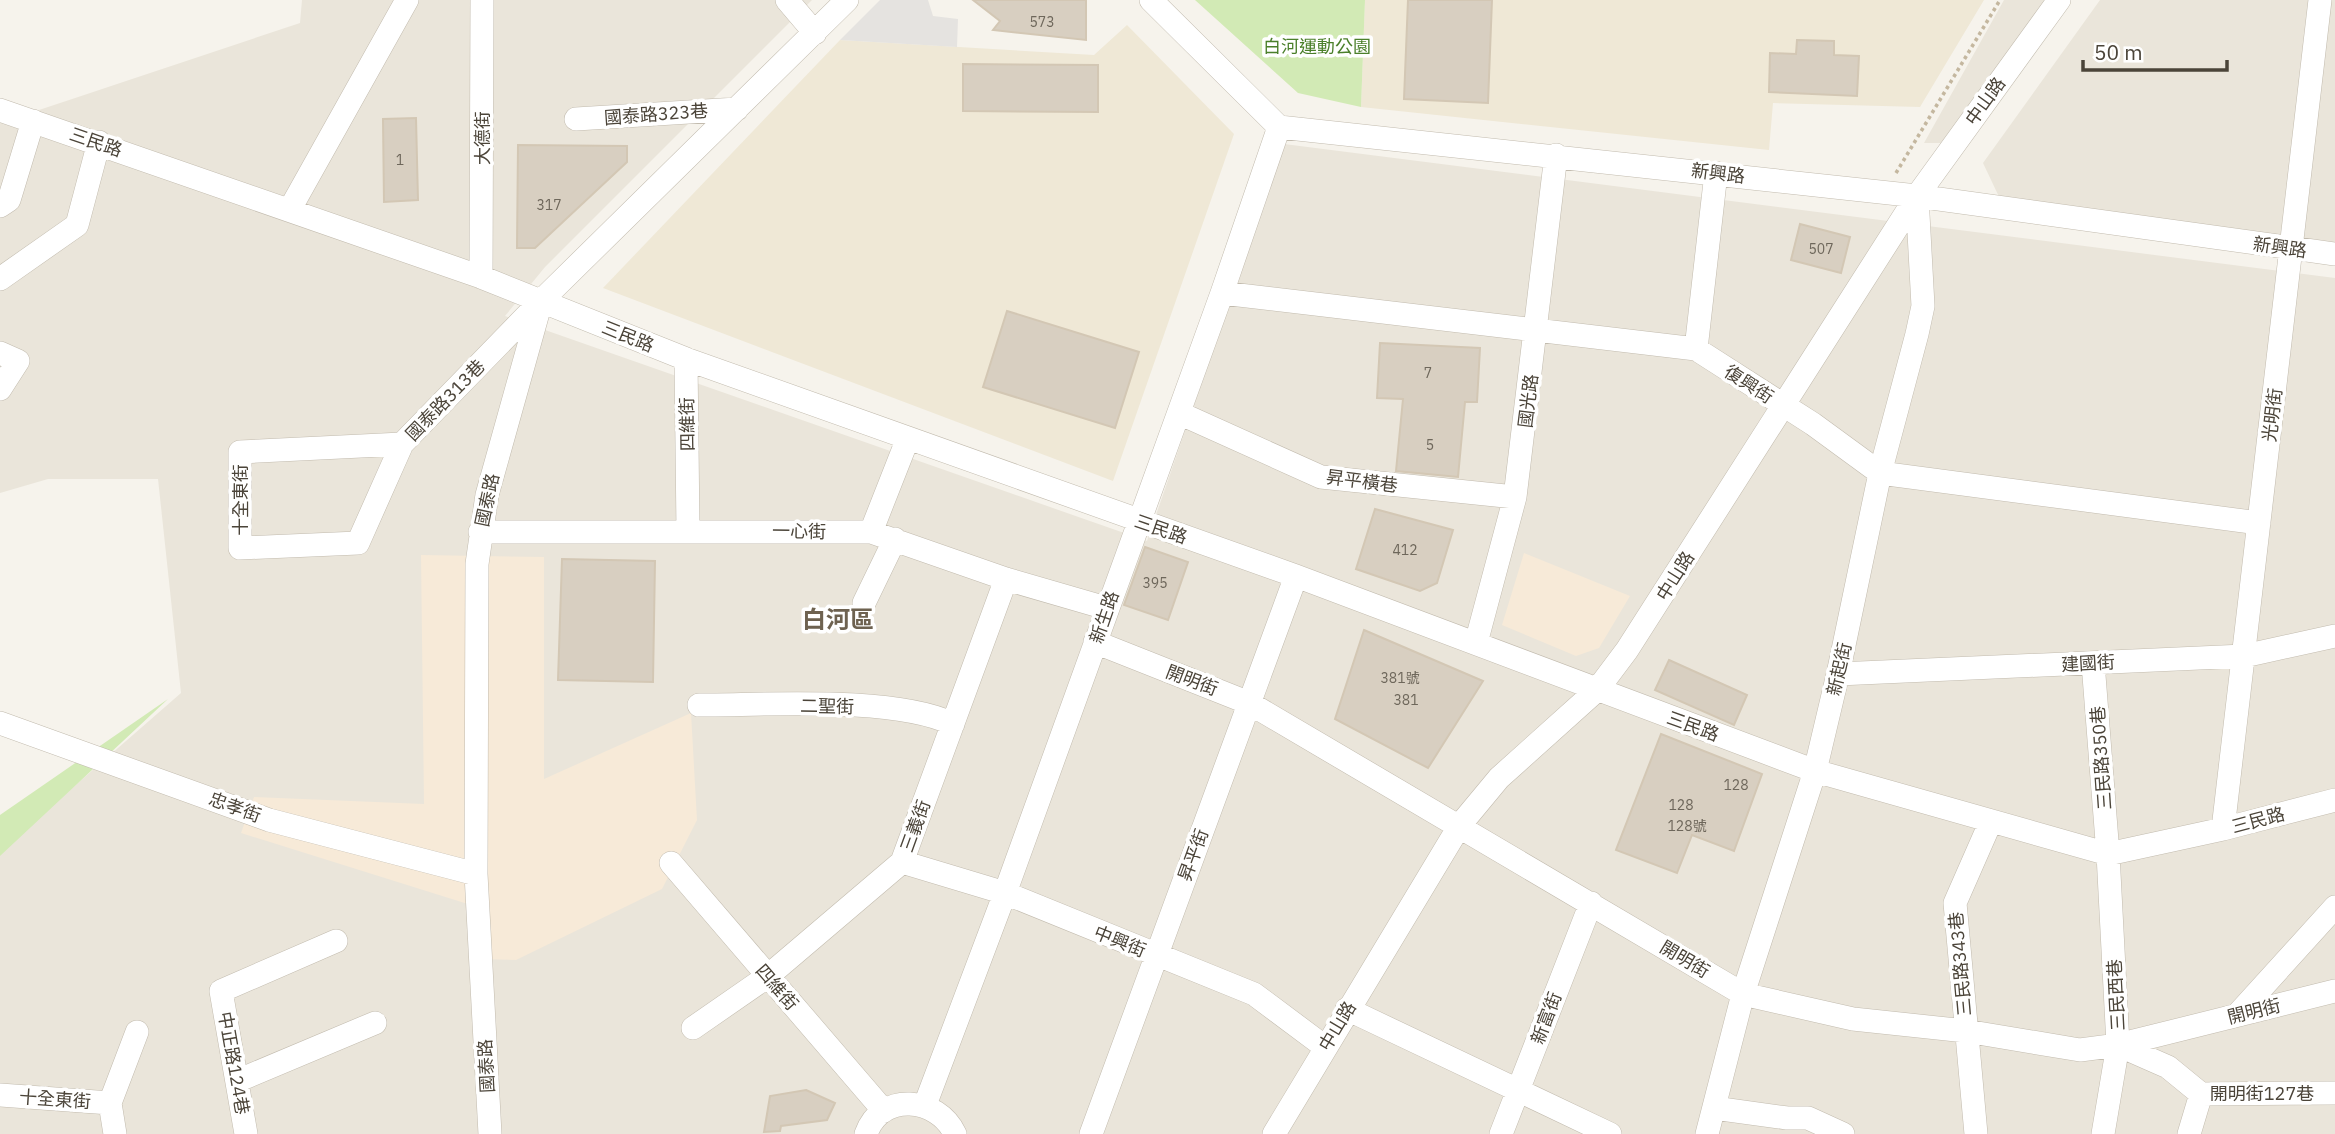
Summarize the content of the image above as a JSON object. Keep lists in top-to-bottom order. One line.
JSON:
{"streets":{"street":["中山路","國泰路323巷","大德街","三民路","新興路","復興街","國泰路313巷","國光路","光明街","四維街","昇平橫巷","十全東街","國泰路","一心街","新生路","建國街","新起街","開明街","二聖街","三民路350巷","忠孝街","三義街","昇平街","中興街","三民路343巷","三民西巷","新富街","中正路124巷","開明街127巷"]},"crossings":[["中山路","三民路"],["中山路","新興路"],["中山路","復興街"],["中山路","新起街"],["中山路","開明街"],["中山路","中興街"],["國泰路323巷","國泰路"],["大德街","三民路"],["三民路","國泰路313巷"],["三民路","國光路"],["三民路","光明街"],["三民路","四維街"],["三民路","國泰路"],["三民路","新生路"],["三民路","新起街"],["三民路","三民路350巷"],["三民路","昇平街"],["三民路","三民路343巷"],["三民路","三民西巷"],["新興路","國光路"],["新興路","光明街"],["新興路","新生路"],["新興路","新起街"],["復興街","國光路"],["復興街","光明街"],["復興街","新生路"],["復興街","新起街"],["國泰路313巷","十全東街"],["國泰路313巷","國泰路"],["國光路","昇平橫巷"],["光明街","建國街"],["四維街","一心街"],["四維街","三義街"],["昇平橫巷","新生路"],["國泰路","一心街"],["國泰路","忠孝街"],["一心街","新生路"],["一心街","三義街"],["新生路","開明街"],["新生路","中興街"],["建國街","新起街"],["建國街","三民路350巷"],["新起街","開明街"],["開明街","昇平街"],["開明街","三民路343巷"],["開明街","三民西巷"],["開明街","新富街"],["開明街","開明街127巷"],["二聖街","三義街"],["三民路350巷","三民西巷"],["三義街","中興街"],["昇平街","中興街"],["三民西巷","開明街127巷"]],"districts":["白河區"],"parks":["白河運動公園"],"house_numbers":["573","1","317","507","7","5","412","395","381號","381","128","128","128號"],"scale_bar":"50 m"}
